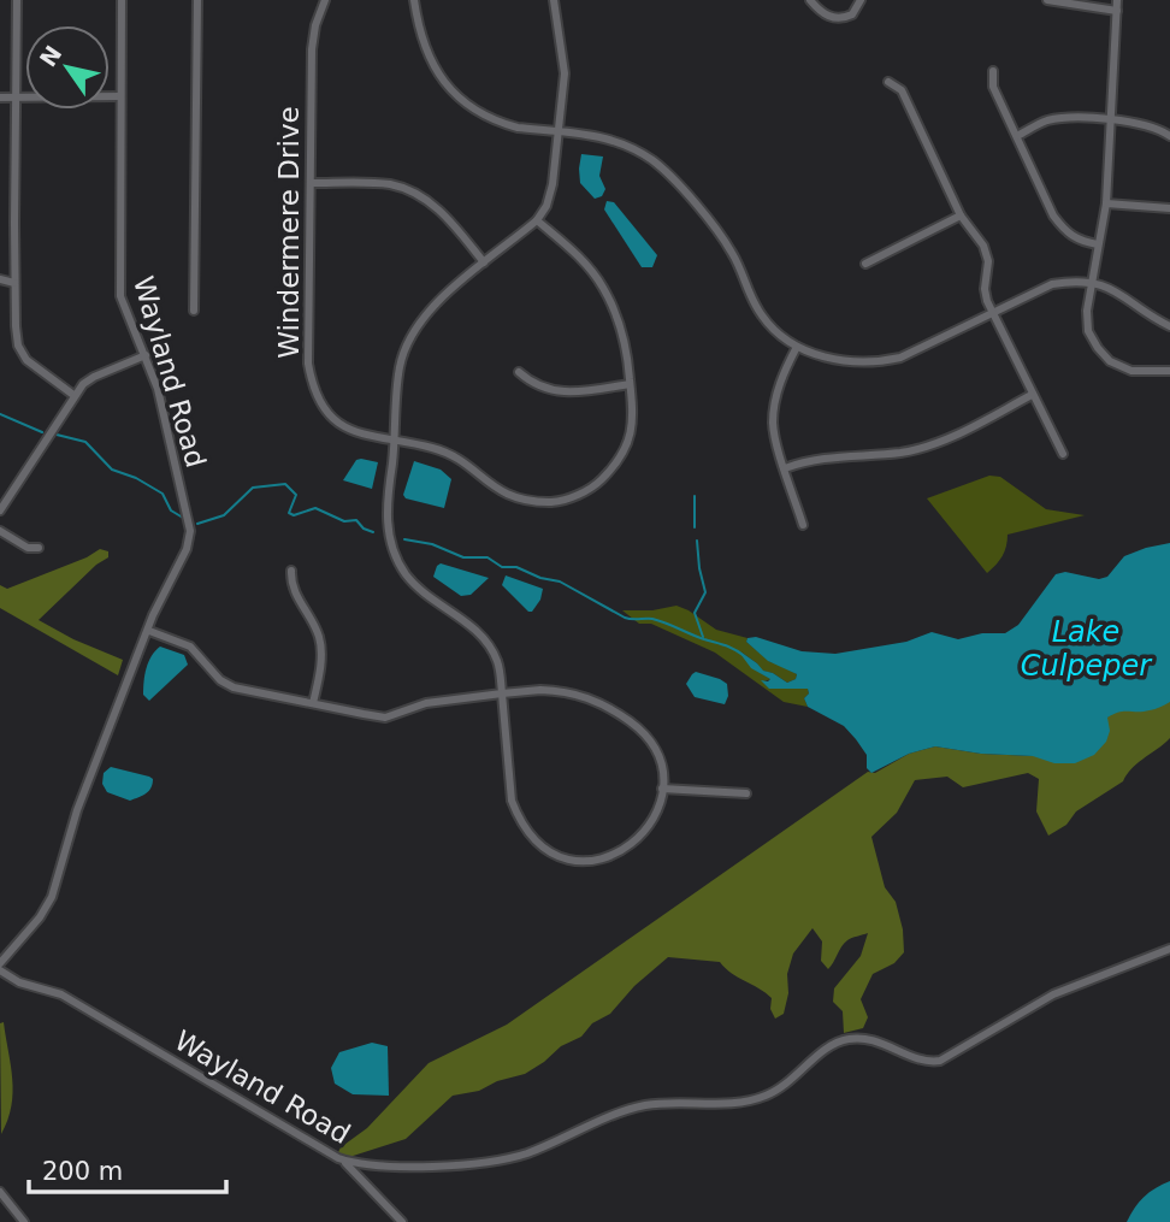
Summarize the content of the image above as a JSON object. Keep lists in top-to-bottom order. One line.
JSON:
{"streets":{"street":["Windermere Drive","Wayland Road"]},"water":["Lake Culpeper"],"scale_bar":"200 m","north":"top left"}
